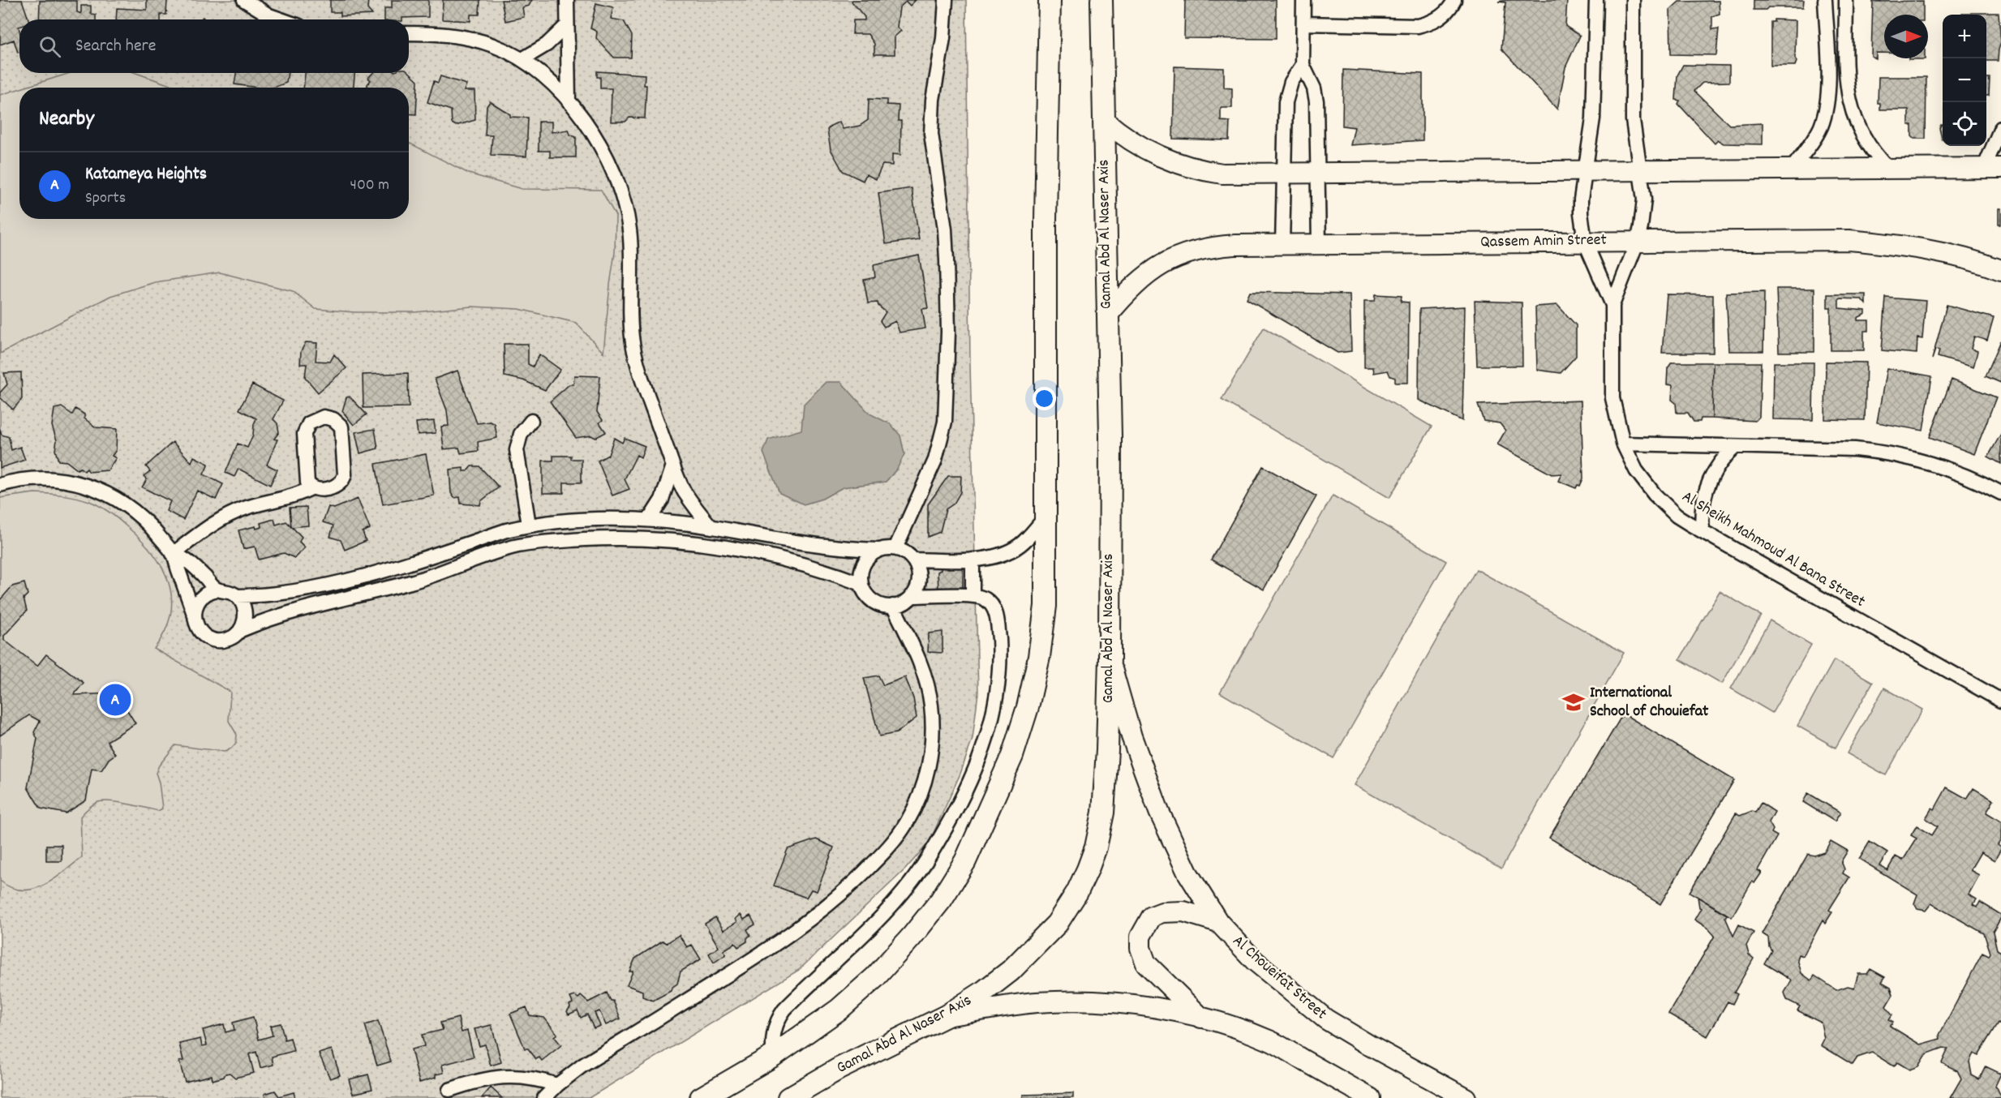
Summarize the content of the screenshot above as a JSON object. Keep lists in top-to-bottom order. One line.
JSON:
{"streets":{"main road":["Gamal Abd Al Naser Axis","Qassem Amin Street","Al Choueifat Street"],"street":["Al Sheikh Mahmoud Al Bana Street"]},"crossings":[["Gamal Abd Al Naser Axis","Qassem Amin Street"],["Gamal Abd Al Naser Axis","Al Choueifat Street"],["Qassem Amin Street","Al Sheikh Mahmoud Al Bana Street"]],"places":{"school or university":["International School of Chouiefat"]},"north":"right","page":{"map_buttons":["+","−"],"search":"Search here","heading":"Nearby","list":[{"mark":"A","name":"Katameya Heights","note":"Sports","value":"400 m"}],"pins":"A"}}
